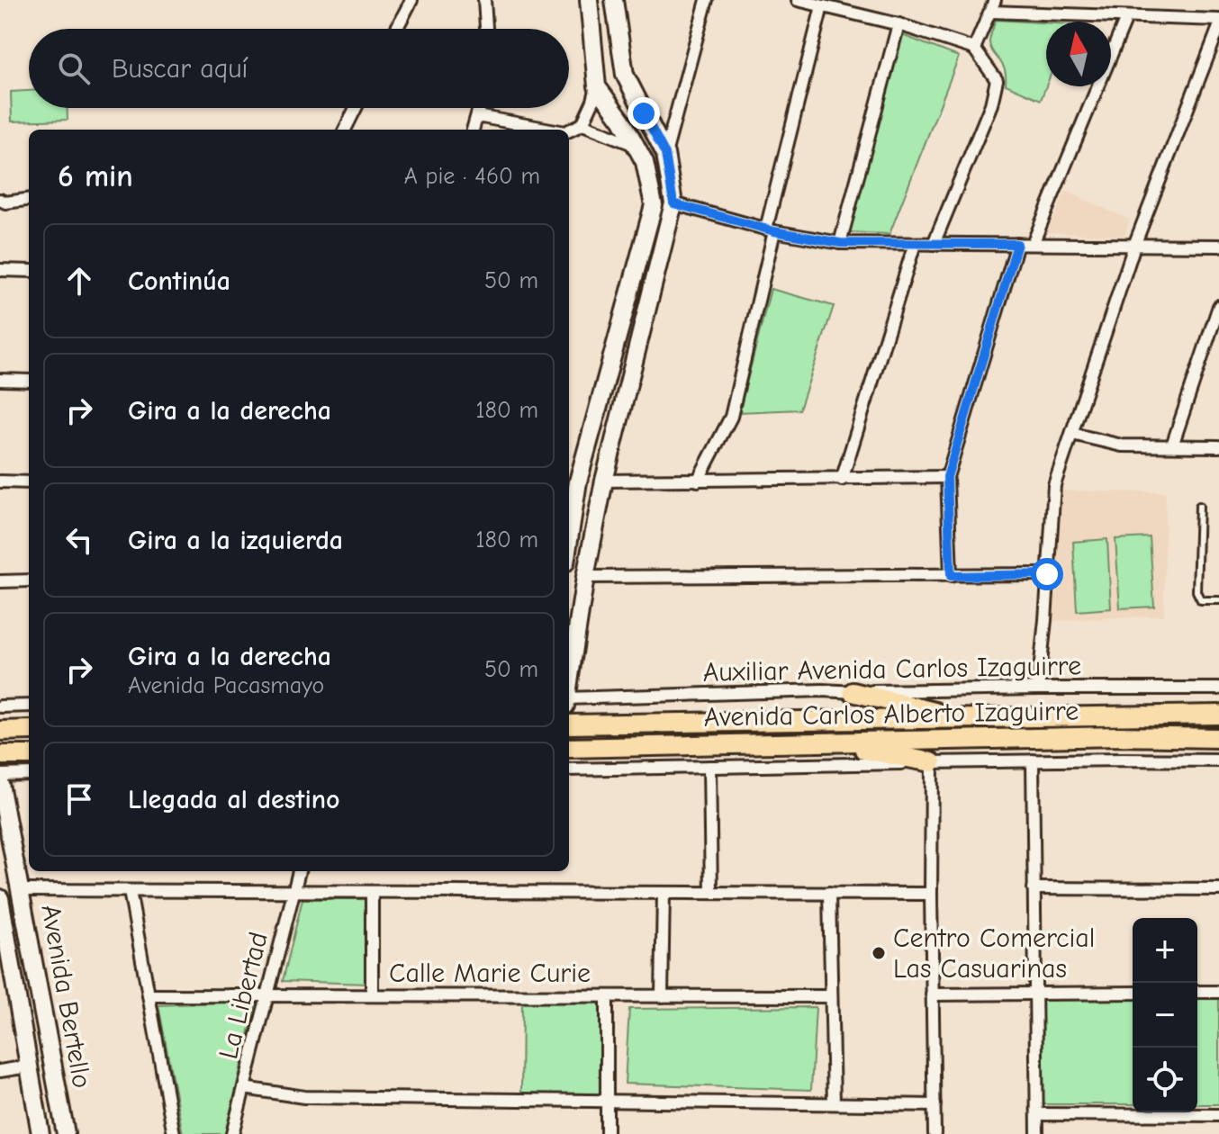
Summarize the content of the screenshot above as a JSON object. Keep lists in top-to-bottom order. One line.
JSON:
{"streets":{"main road":["Avenida Carlos Alberto Izaguirre","Avenida Bertello"],"street":["Auxiliar Avenida Carlos Izaguirre","Calle Marie Curie","La Libertad"]},"crossings":[["Calle Marie Curie","La Libertad"]],"places":["Centro Comercial Las Casuarinas"],"north":"top","page":{"search":"Buscar aquí","heading":["6 min","A pie · 460 m"],"list":[["Continúa","50 m"],["Gira a la derecha","180 m"],["Gira a la izquierda","180 m"],["Gira a la derecha","Avenida Pacasmayo","50 m"],"Llegada al destino"],"map_buttons":["+","−"]}}
